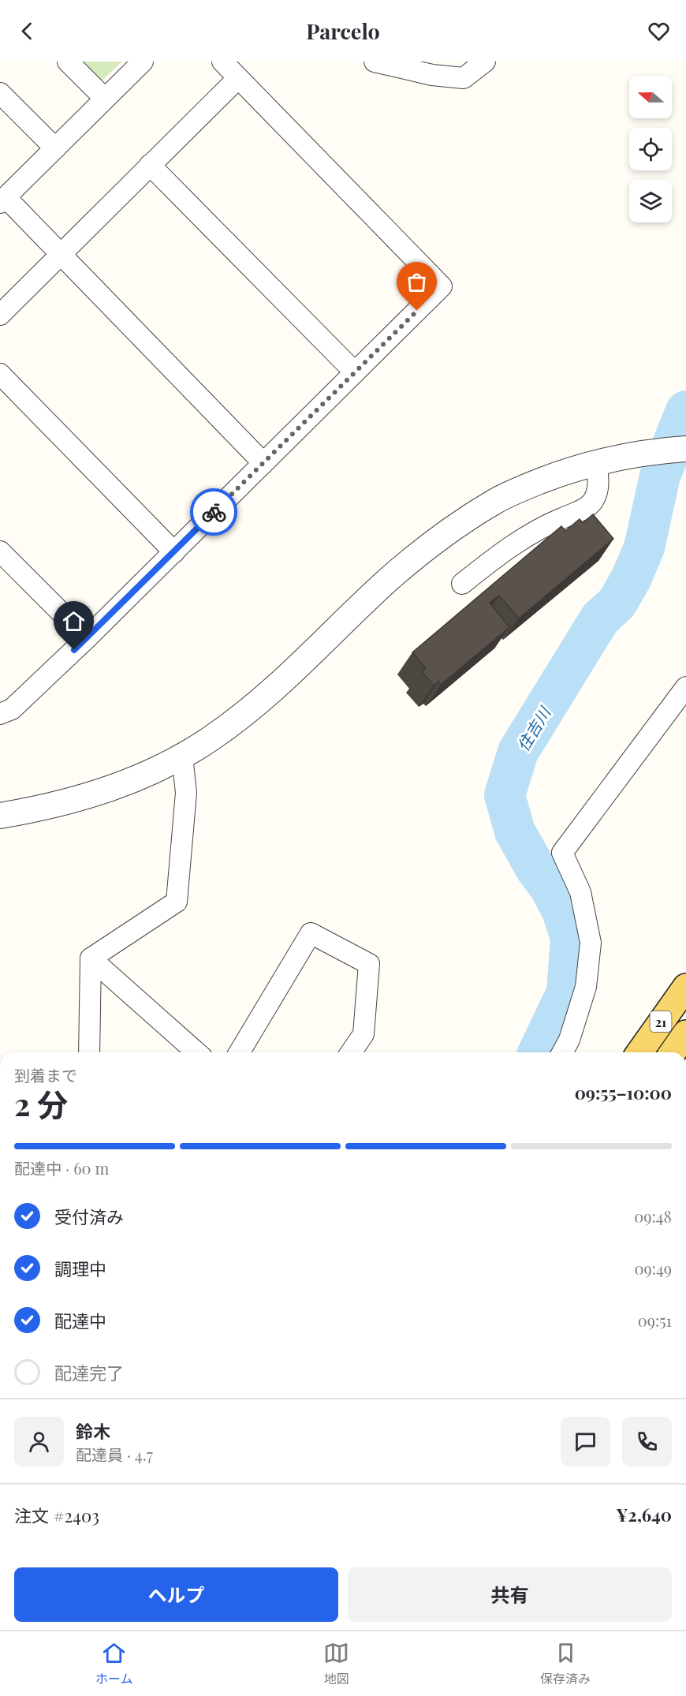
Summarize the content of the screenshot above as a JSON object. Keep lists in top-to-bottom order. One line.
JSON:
{"streets":{"main road":["21"]},"water":["住吉川"],"north":"left","page":{"header":"Parcelo","heading":["2 分","到着まで","09:55–10:00"],"panel":["鈴木","配達員 · 4.7","注文 #2403","¥2,640"],"bar":"配達中 · 60 m","list":[["受付済み","09:48"],["調理中","09:49"],["配達中","09:51"],"配達完了"],"buttons":["ヘルプ","共有"],"tabs":["ホーム","地図","保存済み"]}}
